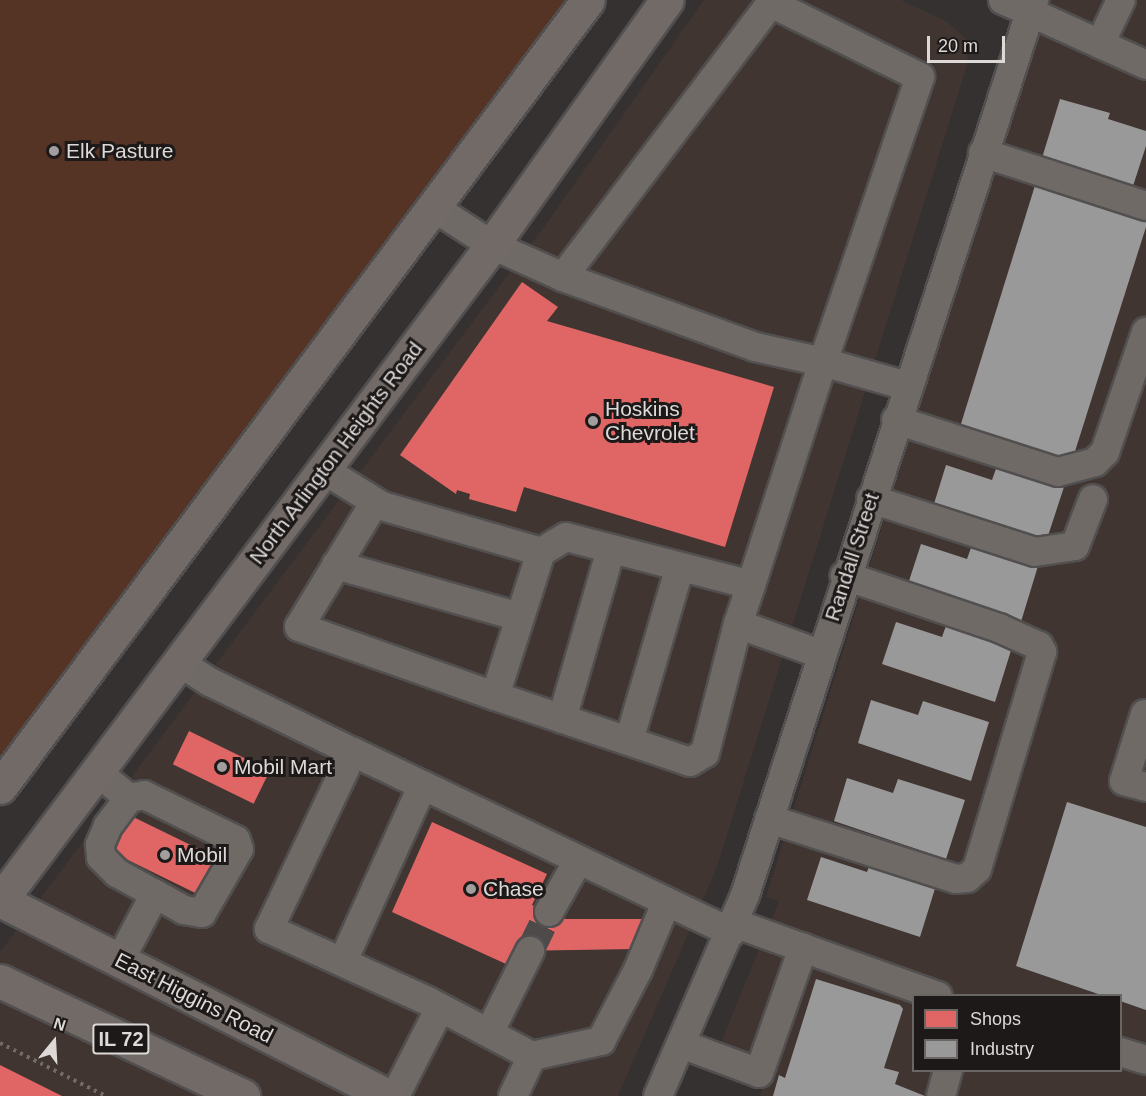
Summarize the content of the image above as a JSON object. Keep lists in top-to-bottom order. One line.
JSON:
{"streets":{"main road":["North Arlington Heights Road","East Higgins Road","IL 72"],"street":["Randall Street"]},"crossings":[["North Arlington Heights Road","East Higgins Road"]],"places":["Elk Pasture","Hoskins Chevrolet","Mobil Mart","Mobil","Chase"],"legend":["Shops","Industry"],"scale_bar":"20 m","north":"top"}
